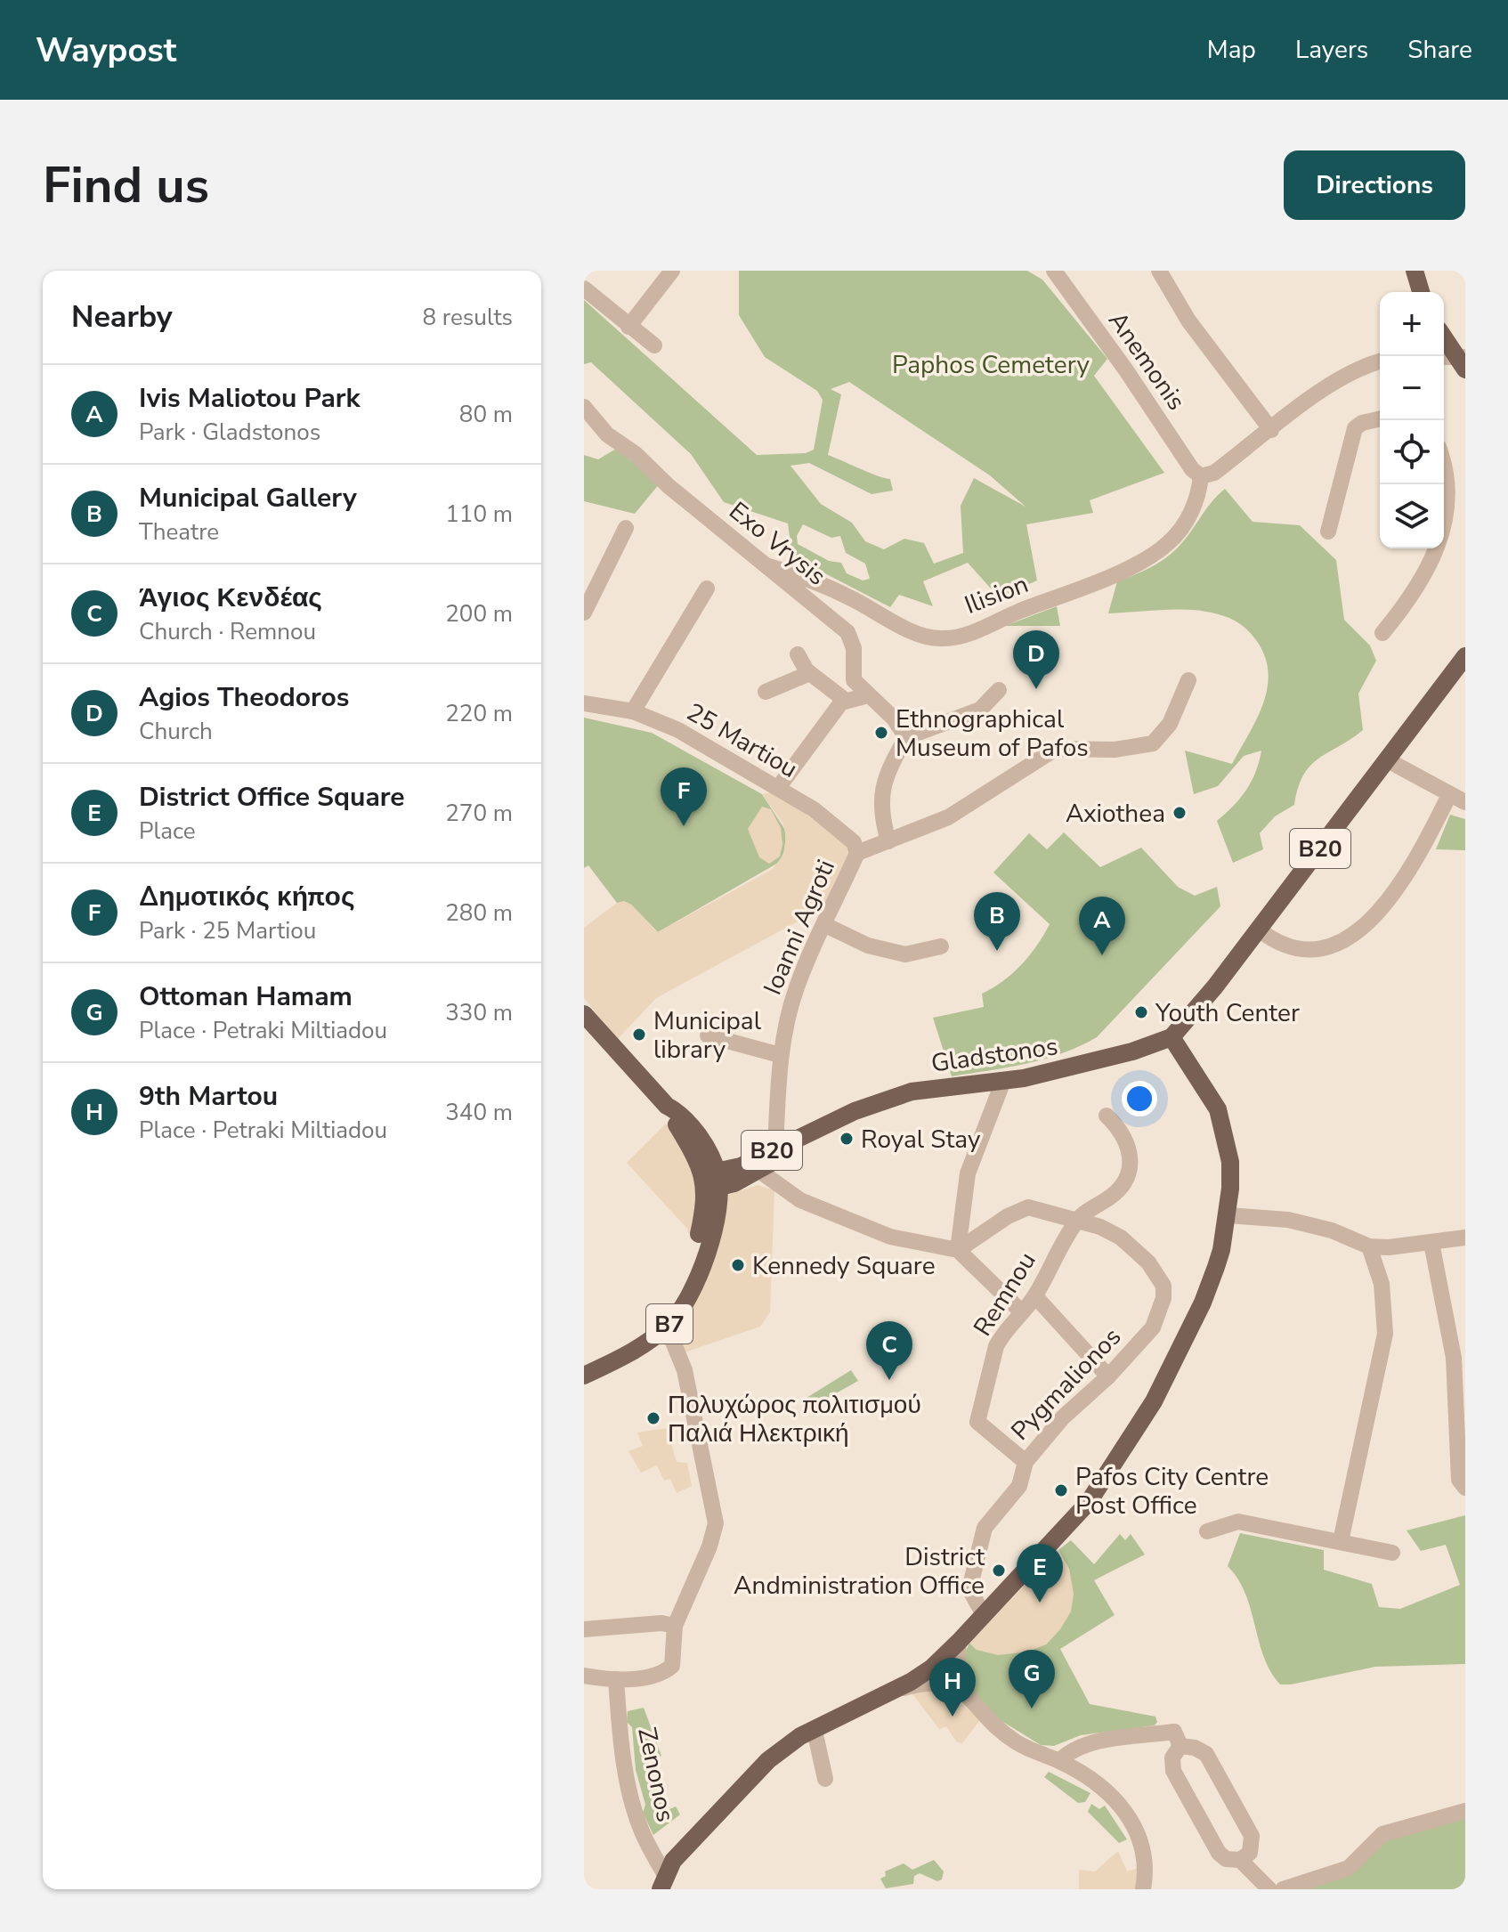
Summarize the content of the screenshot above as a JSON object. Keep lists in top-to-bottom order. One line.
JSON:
{"streets":{"main road":["B20","Gladstonos","B7"],"street":["Anemonis","Exo Vrysis","Ilision","25 Martiou","Ioanni Agroti","Remnou","Pygmalionos","Zenonos"]},"crossings":[["Anemonis","Ilision"],["Exo Vrysis","Ilision"],["25 Martiou","Ioanni Agroti"],["B20","Gladstonos"],["Ioanni Agroti","Gladstonos"],["Gladstonos","B7"],["Remnou","Pygmalionos"]],"parks":["Paphos Cemetery"],"places":["Ethnographical Museum of Pafos","Axiothea","Youth Center","Municipal library","Royal Stay","Kennedy Square","Πολυχώρος πολιτισμού Παλιά Ηλεκτρική","Pafos City Centre Post Office","District Andministration Office"],"page":{"header":"Waypost","nav":["Map","Layers","Share"],"buttons":"Directions","title":"Find us","heading":["Nearby","8 results"],"map_buttons":["+","−"],"list":[{"mark":"A","name":"Ivis Maliotou Park","note":"Park · Gladstonos","value":"80 m"},{"mark":"B","name":"Municipal Gallery","note":"Theatre","value":"110 m"},{"mark":"C","name":"Άγιος Κενδέας","note":"Church · Remnou","value":"200 m"},{"mark":"D","name":"Agios Theodoros","note":"Church","value":"220 m"},{"mark":"E","name":"District Office Square","note":"Place","value":"270 m"},{"mark":"F","name":"Δημοτικός κήπος","note":"Park · 25 Martiou","value":"280 m"},{"mark":"G","name":"Ottoman Hamam","note":"Place · Petraki Miltiadou","value":"330 m"},{"mark":"H","name":"9th Martou","note":"Place · Petraki Miltiadou","value":"340 m"}],"pins":["D","F","B","A","C","E","G","H"]}}
